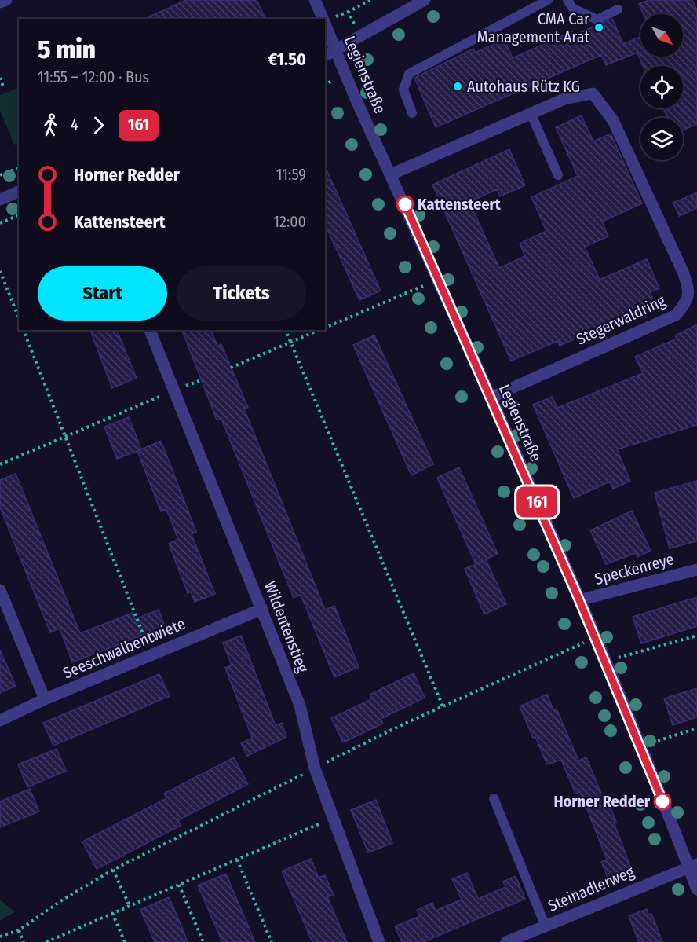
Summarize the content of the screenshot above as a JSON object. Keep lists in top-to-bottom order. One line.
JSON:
{"streets":{"street":["Legienstraße","Stegerwaldring","Speckenreye","Wildentenstieg","Seeschwalbentwiete","Steinadlerweg"]},"crossings":[["Legienstraße","Stegerwaldring"],["Legienstraße","Speckenreye"],["Legienstraße","Steinadlerweg"],["Wildentenstieg","Seeschwalbentwiete"]],"places":["CMA Car Management Arat","Autohaus Rütz KG","Kattensteert","Horner Redder"],"lines":["bus line 161"],"north":"bottom right","page":{"on_map":"161","heading":["5 min","11:55 – 12:00 · Bus","€1.50"],"legs":["4","161"],"list":[{"name":"Horner Redder","value":"11:59"},{"name":"Kattensteert","value":"12:00"}],"buttons":["Start","Tickets"]}}
